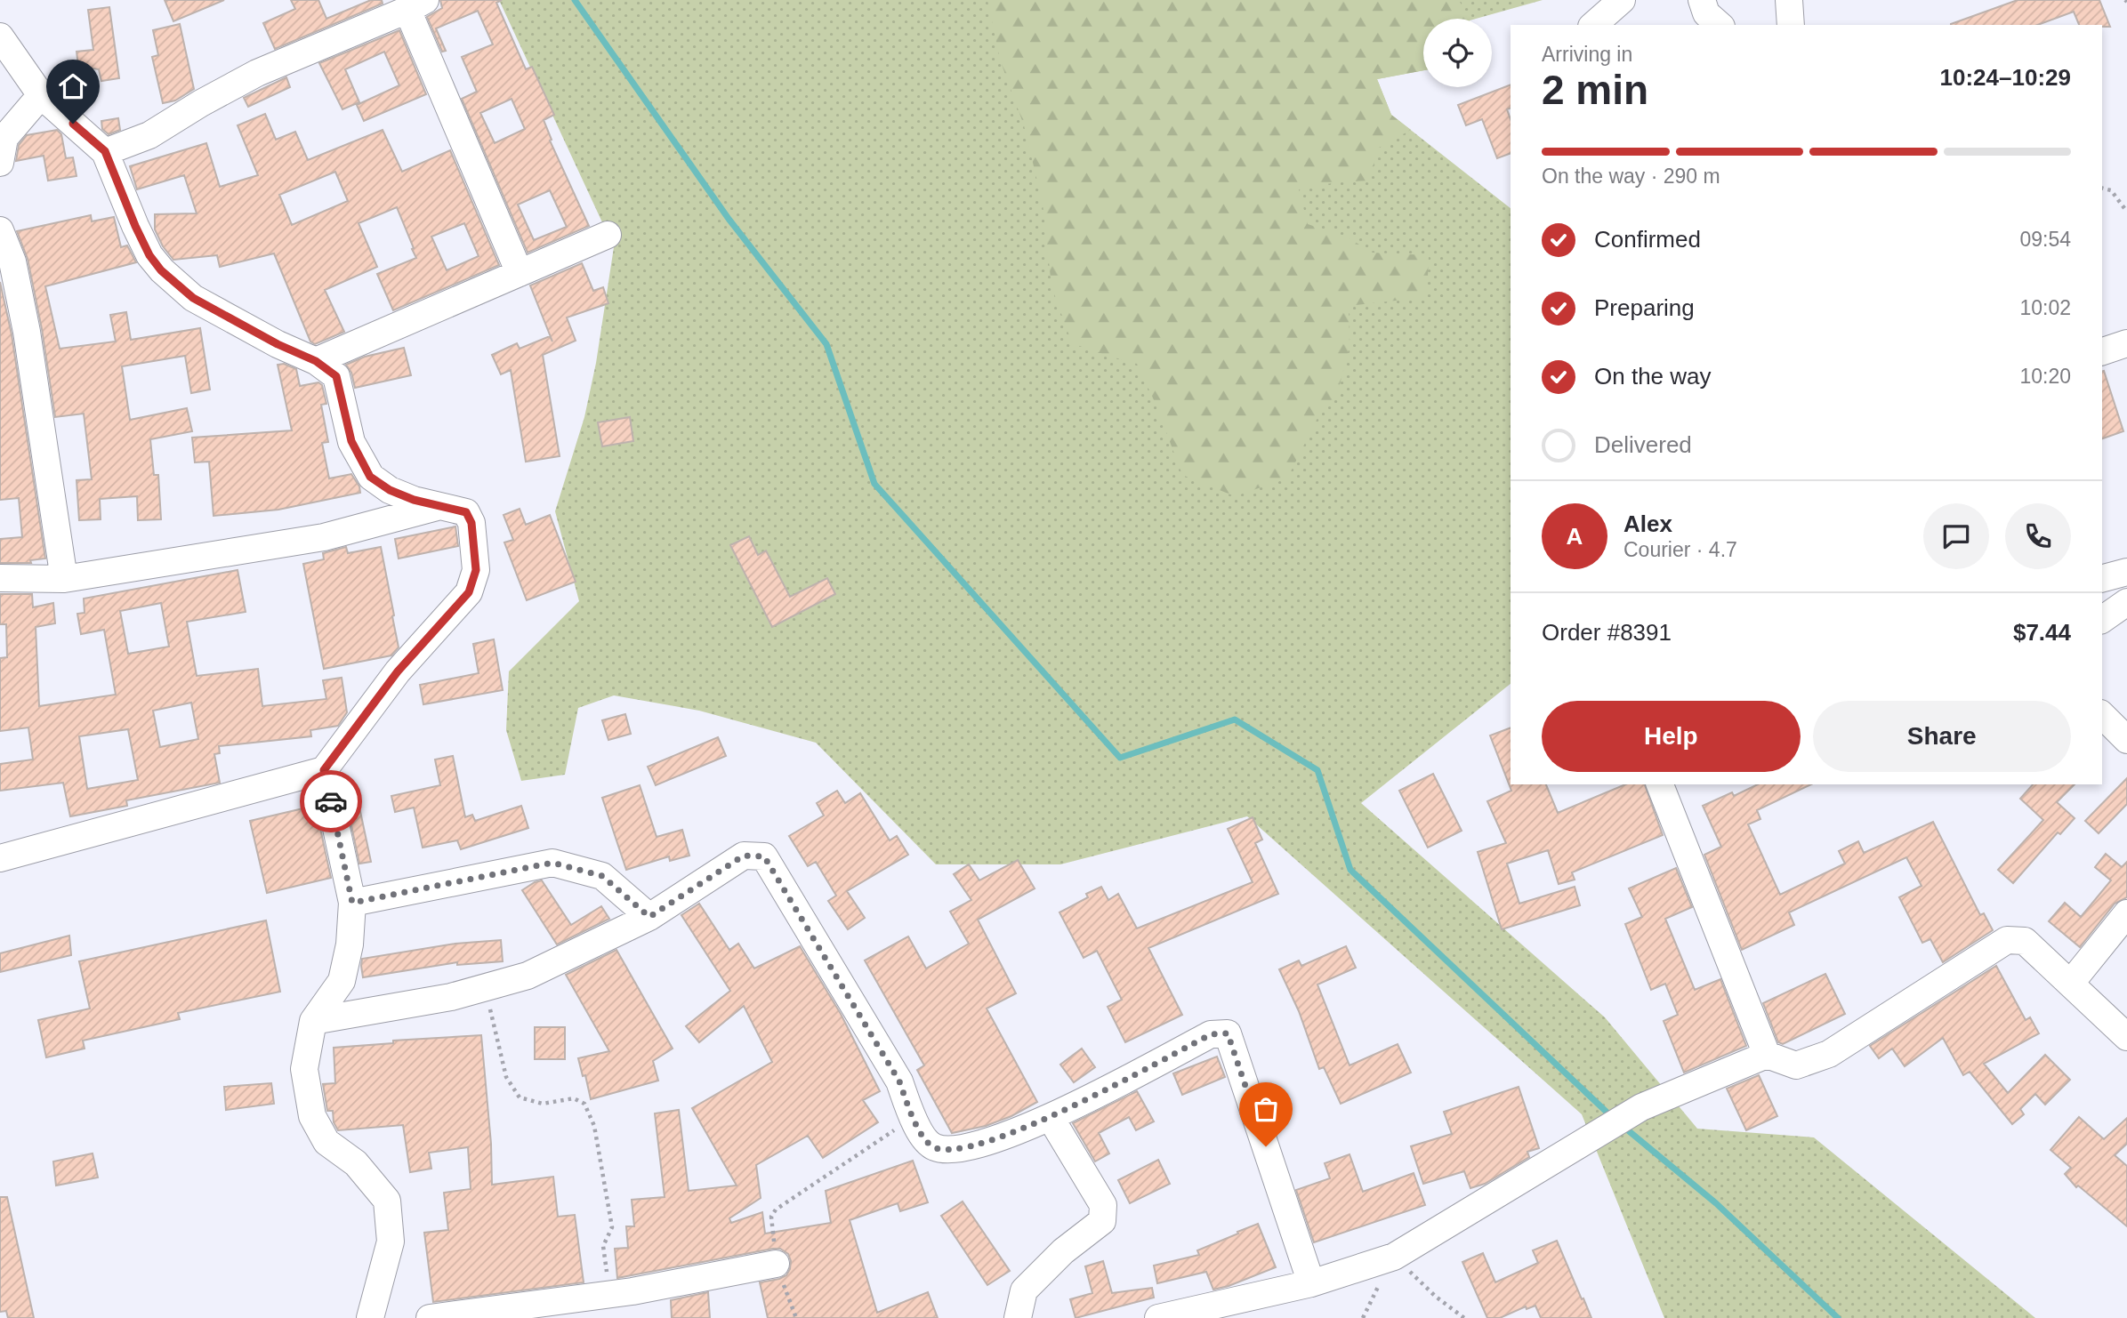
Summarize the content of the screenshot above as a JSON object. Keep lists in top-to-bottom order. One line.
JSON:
{"page":{"heading":["2 min","Arriving in","10:24–10:29"],"panel":["Alex","Courier · 4.7","Order #8391","$7.44"],"bar":"On the way · 290 m","list":[["Confirmed","09:54"],["Preparing","10:02"],["On the way","10:20"],"Delivered"],"round":"A","buttons":["Help","Share"]}}
